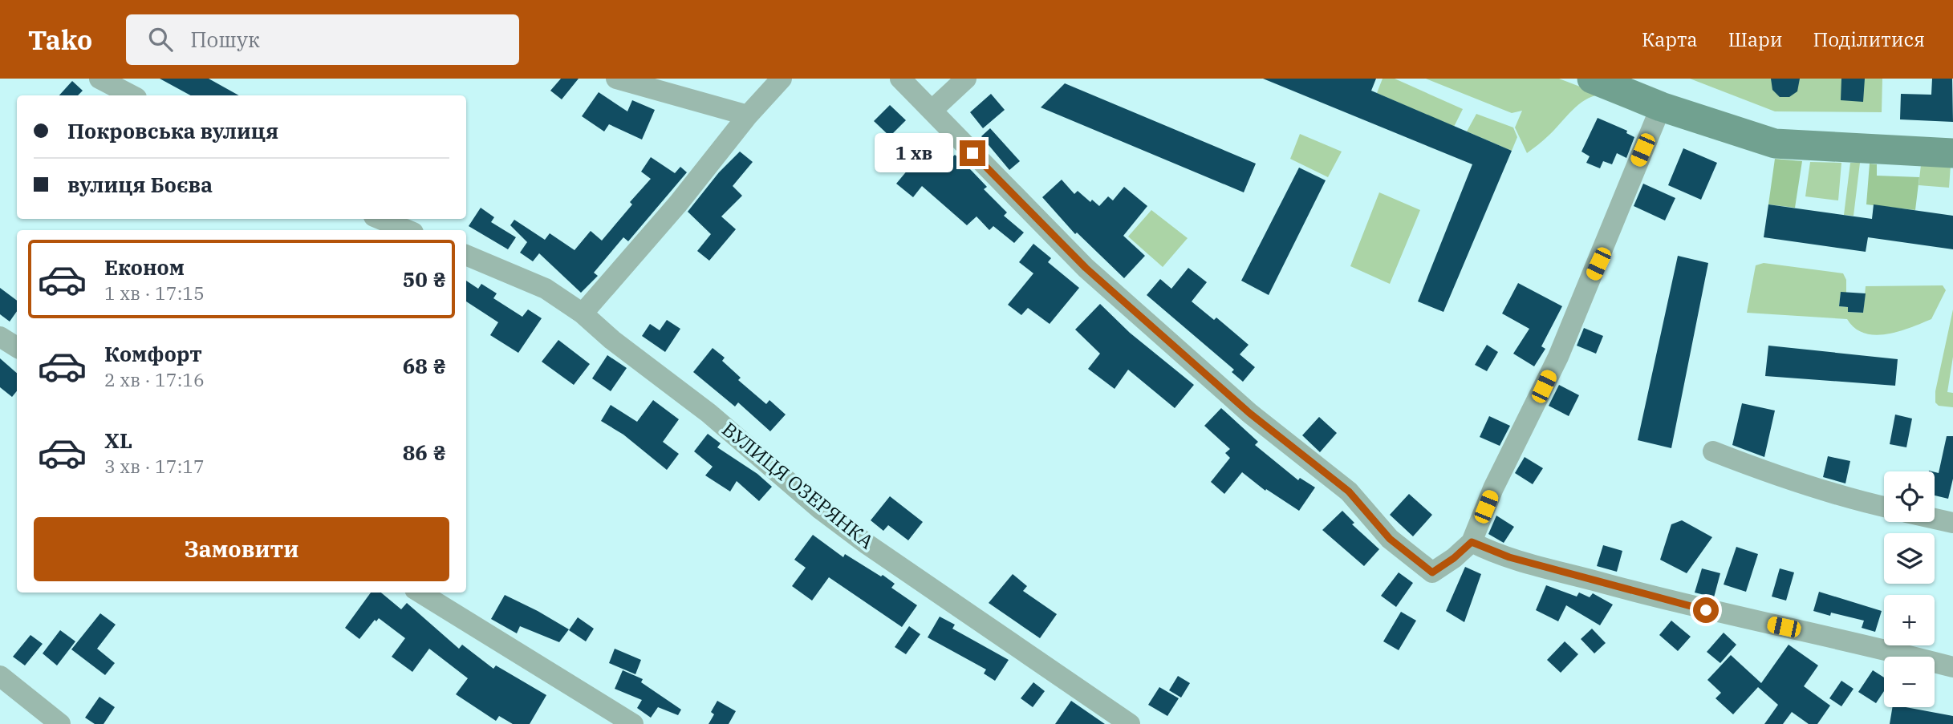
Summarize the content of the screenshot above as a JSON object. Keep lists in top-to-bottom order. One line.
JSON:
{"streets":{"street":["ВУЛИЦЯ ОЗЕРЯНКА"]},"page":{"header":"Tako","search":"Пошук","nav":["Карта","Шари","Поділитися"],"banner":["Покровська вулиця","вулиця Боєва"],"bubble":"1 хв","list":[{"name":"Економ","note":"1 хв · 17:15","value":"50 ₴"},{"name":"Комфорт","note":"2 хв · 17:16","value":"68 ₴"},{"name":"XL","note":"3 хв · 17:17","value":"86 ₴"}],"map_buttons":["+","−"],"buttons":"Замовити"}}
